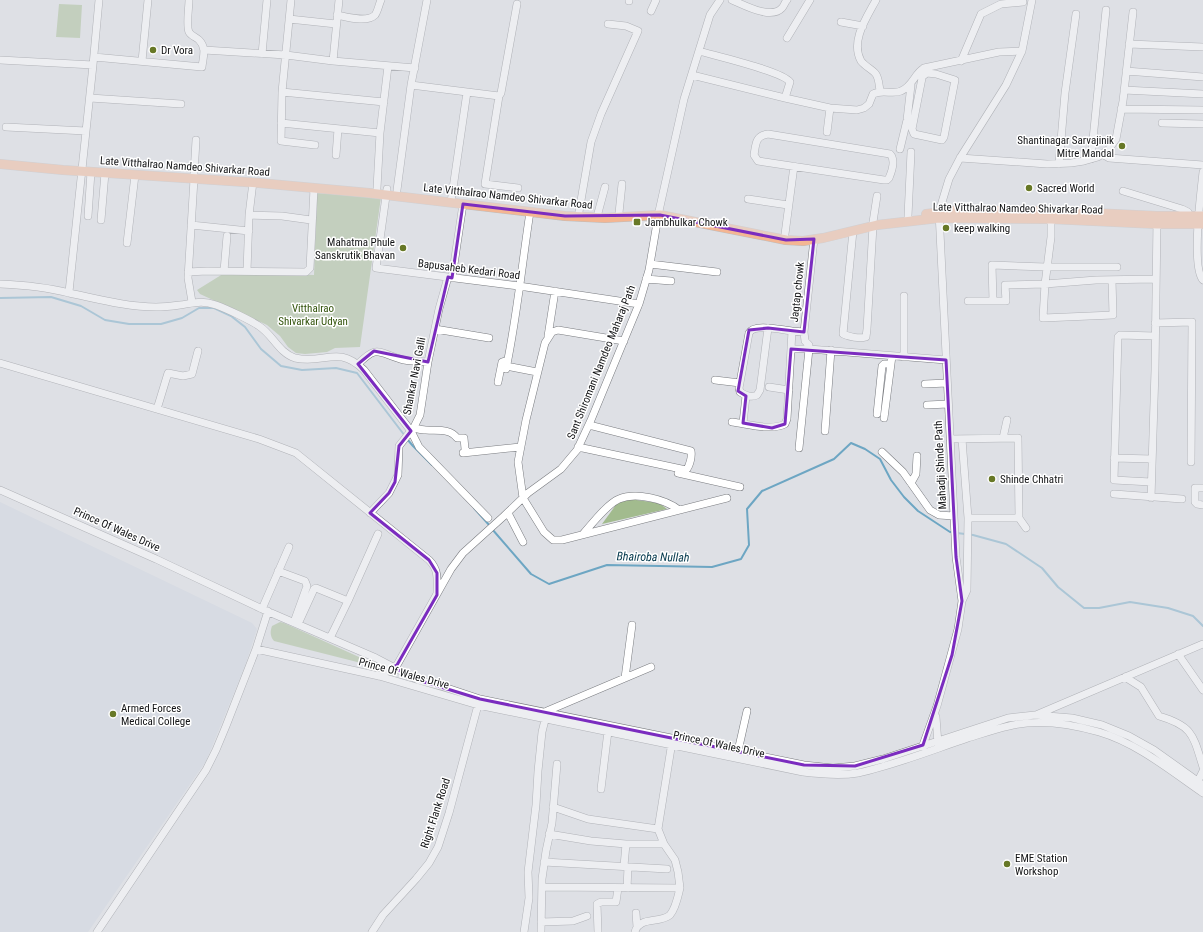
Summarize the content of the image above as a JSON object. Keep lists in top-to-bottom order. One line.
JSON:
{"streets":{"main road":["Late Vitthalrao Namdeo Shivarkar Road"],"street":["Bapusaheb Kedari Road","Jagtap chowk","Sant Shiromani Namdeo Maharaj Path","Shankar Navi Galli","Mahadji Shinde Path","Prince Of Wales Drive","Right Flank Road"]},"crossings":[["Late Vitthalrao Namdeo Shivarkar Road","Bapusaheb Kedari Road"],["Late Vitthalrao Namdeo Shivarkar Road","Jagtap chowk"],["Late Vitthalrao Namdeo Shivarkar Road","Sant Shiromani Namdeo Maharaj Path"],["Late Vitthalrao Namdeo Shivarkar Road","Shankar Navi Galli"],["Late Vitthalrao Namdeo Shivarkar Road","Mahadji Shinde Path"],["Bapusaheb Kedari Road","Sant Shiromani Namdeo Maharaj Path"],["Bapusaheb Kedari Road","Shankar Navi Galli"],["Sant Shiromani Namdeo Maharaj Path","Prince Of Wales Drive"],["Mahadji Shinde Path","Prince Of Wales Drive"],["Prince Of Wales Drive","Right Flank Road"]],"water":["Bhairoba Nullah"],"parks":["Vitthalrao Shivarkar Udyan"],"places":{"other":["Dr Vora","Shantinagar Sarvajinik Mitre Mandal","Sacred World","keep walking","Mahatma Phule Sanskrutik Bhavan","Shinde Chhatri","Armed Forces Medical College","EME Station Workshop"],"transit":["Jambhulkar Chowk"]}}
